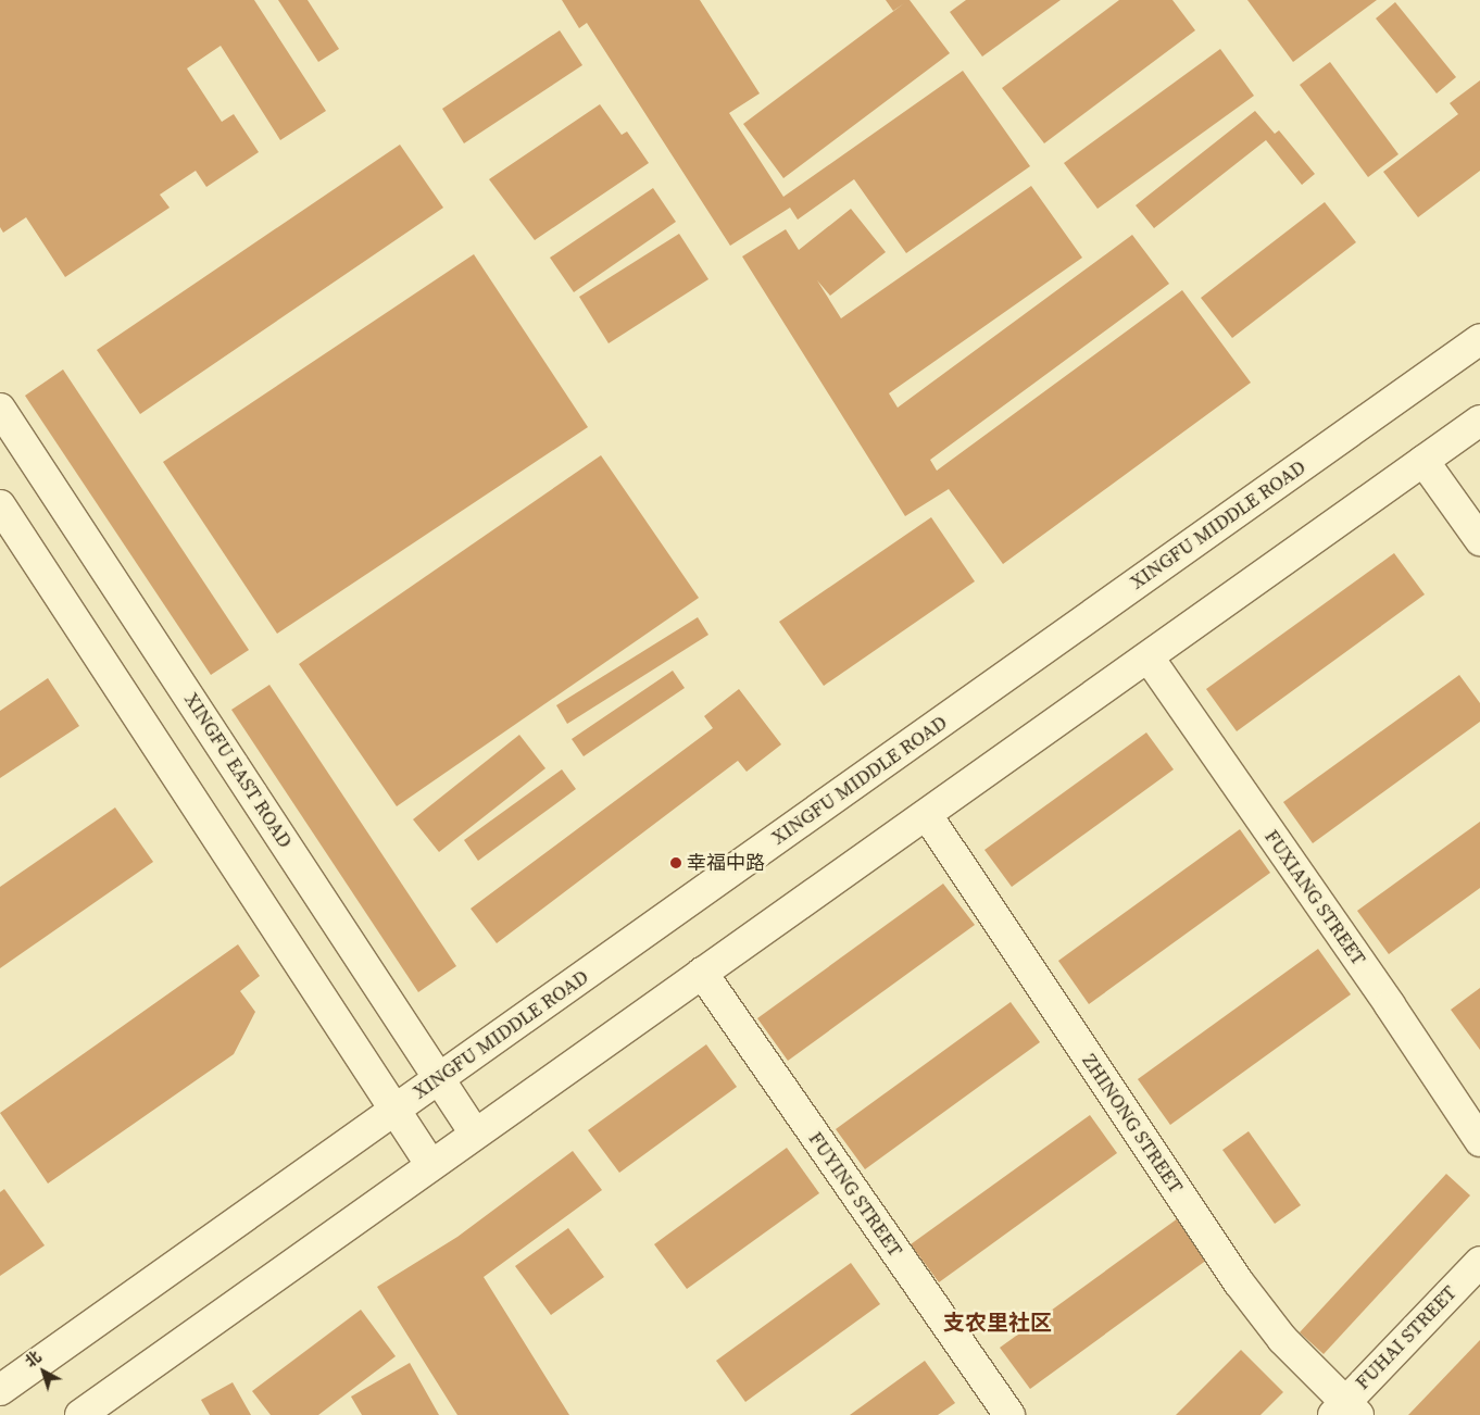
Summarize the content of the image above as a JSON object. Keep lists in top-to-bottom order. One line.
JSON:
{"streets":{"street":["XINGFU MIDDLE ROAD","XINGFU EAST ROAD","FUXIANG STREET","ZHINONG STREET","FUYING STREET","FUHAI STREET"]},"crossings":[["XINGFU MIDDLE ROAD","XINGFU EAST ROAD"],["ZHINONG STREET","FUHAI STREET"]],"districts":["支农里社区"],"places":["幸福中路"],"north":"top left"}
